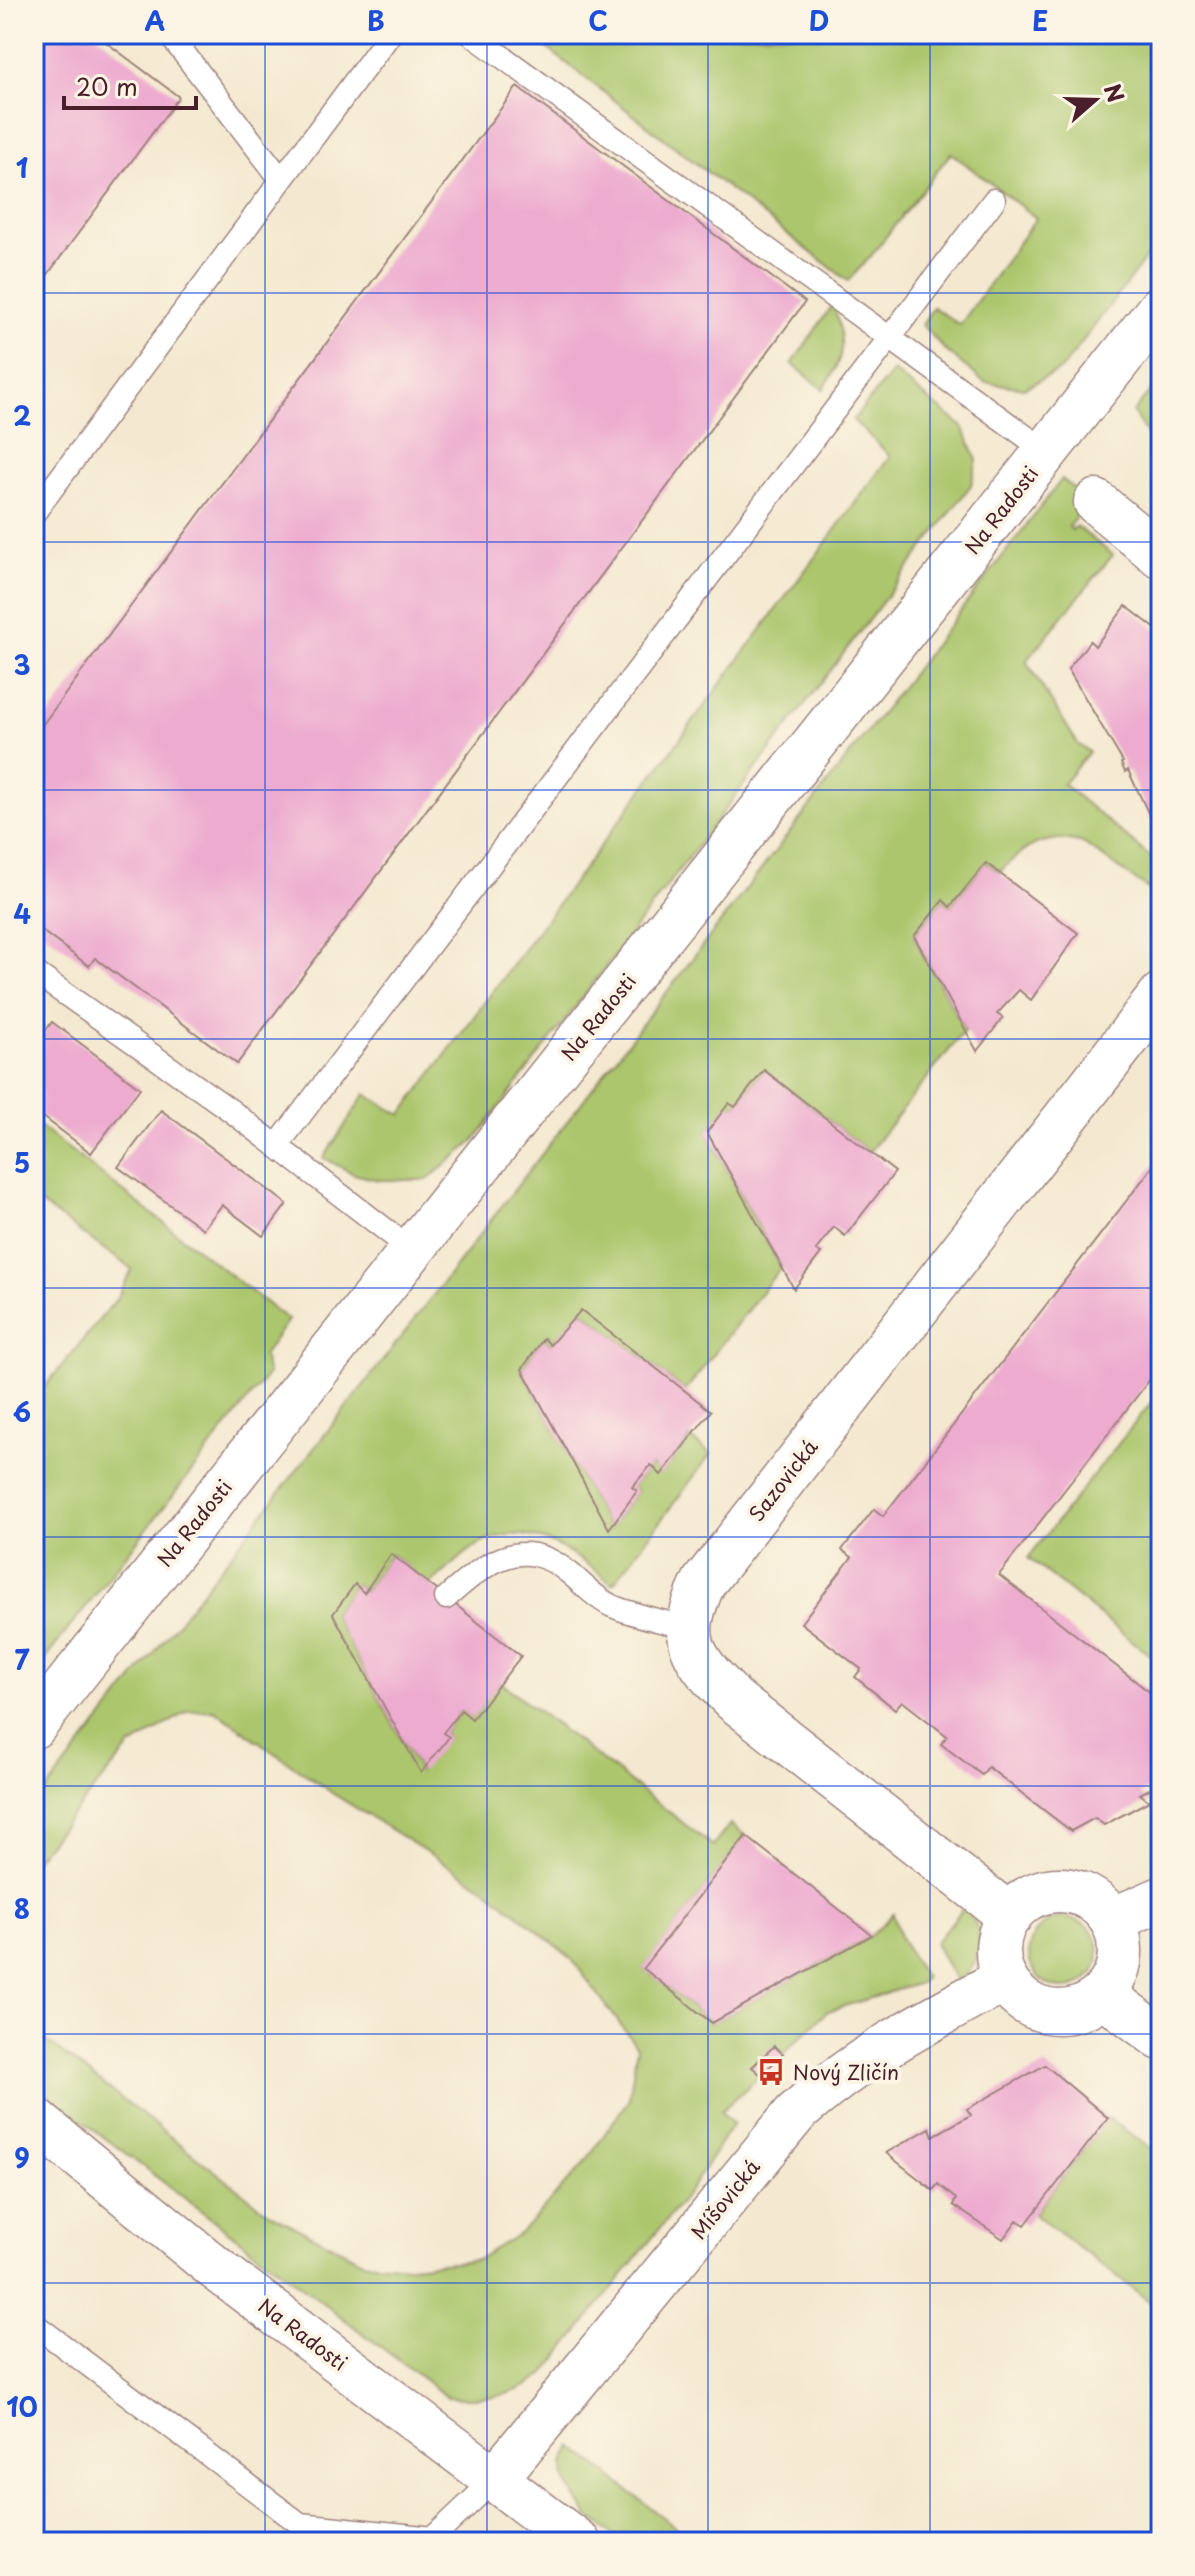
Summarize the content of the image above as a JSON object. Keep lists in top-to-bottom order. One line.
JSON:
{"streets":{"street":["Na Radosti","Sazovická","Míšovická"]},"crossings":[["Na Radosti","Míšovická"]],"places":{"bus stop":["Nový Zličín"]},"scale_bar":"20 m","north":"right","grid":{"columns":["A","B","C","D","E"],"rows":["1","2","3","4","5","6","7","8","9","10"]}}
